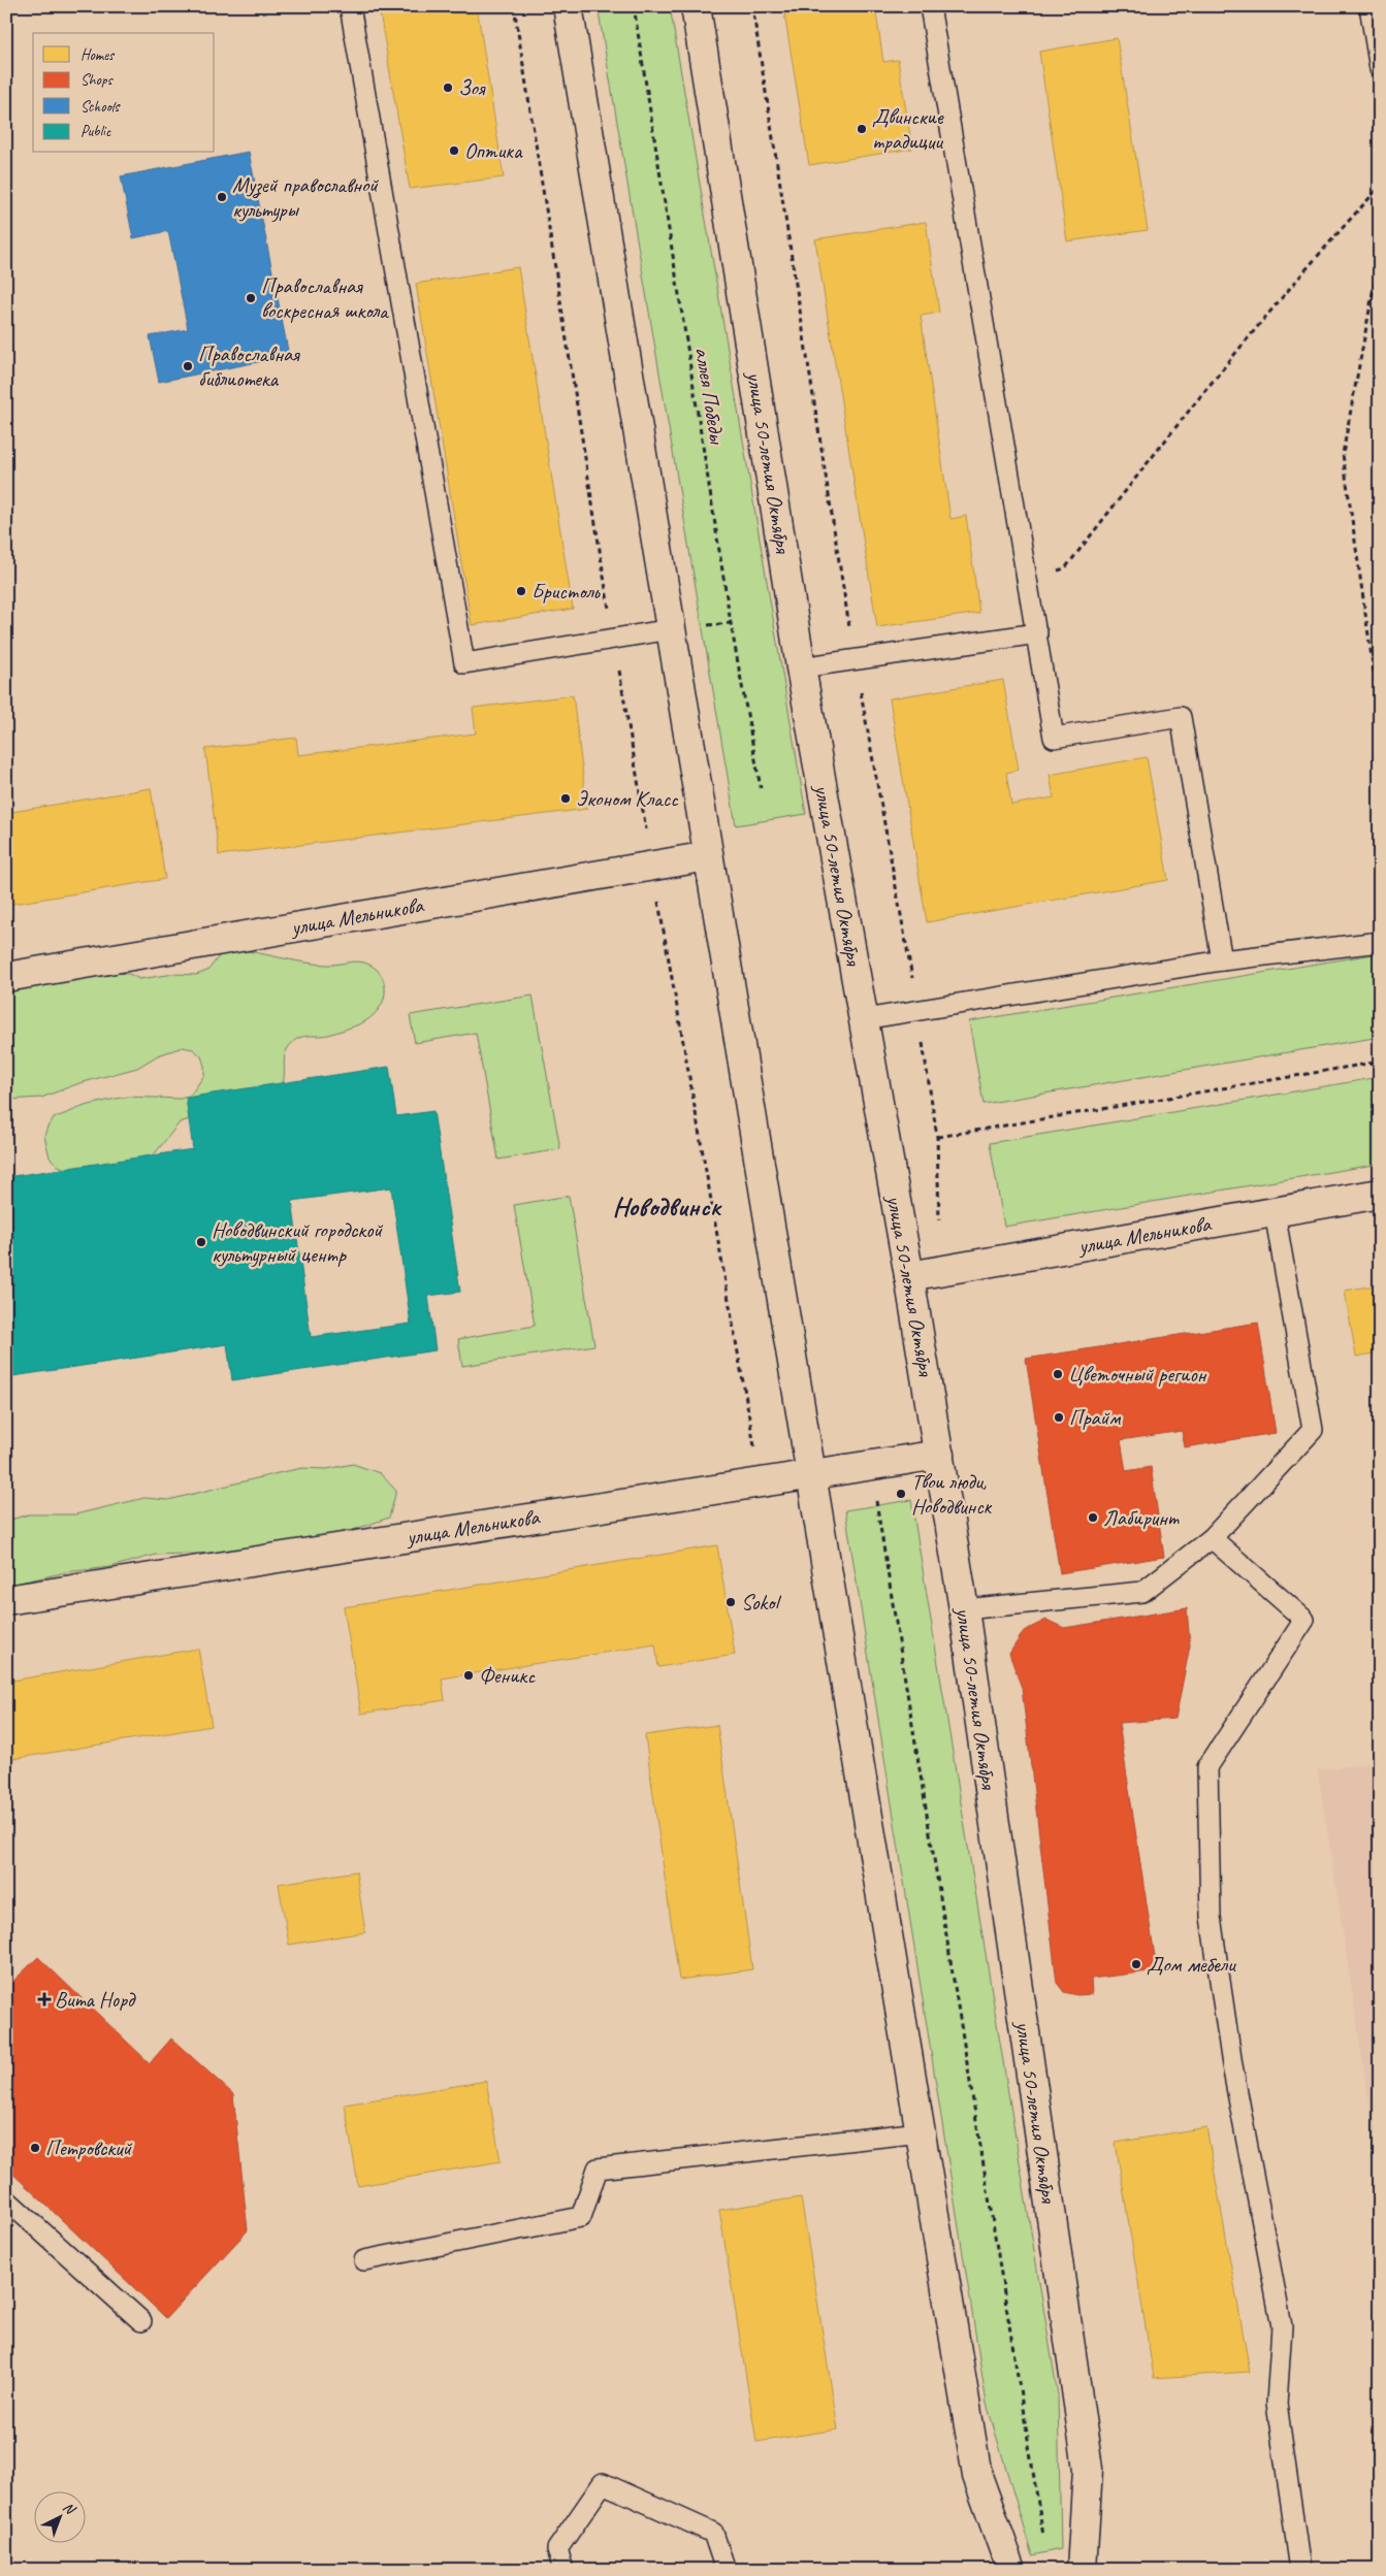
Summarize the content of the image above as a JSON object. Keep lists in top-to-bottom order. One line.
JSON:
{"streets":{"main road":["улица 50-летия Октября","улица Мельникова"],"path":["аллея Победы"]},"crossings":[["улица 50-летия Октября","улица Мельникова"]],"districts":["Новодвинск"],"places":{"other":["Зоя","Двинские традиции","Оптика","Музей православной культуры","Православная воскресная школа","Православная библиотека","Бристоль","Эконом Класс","Новодвинский городской культурный центр","Цветочный регион","Прайм","Твои люди, Новодвинск","Лабиринт","Sokol","Феникс","Дом мебели","Петровский"],"health":["Вита Норд"]},"legend":["Homes","Shops","Schools","Public"],"north":"top right"}
